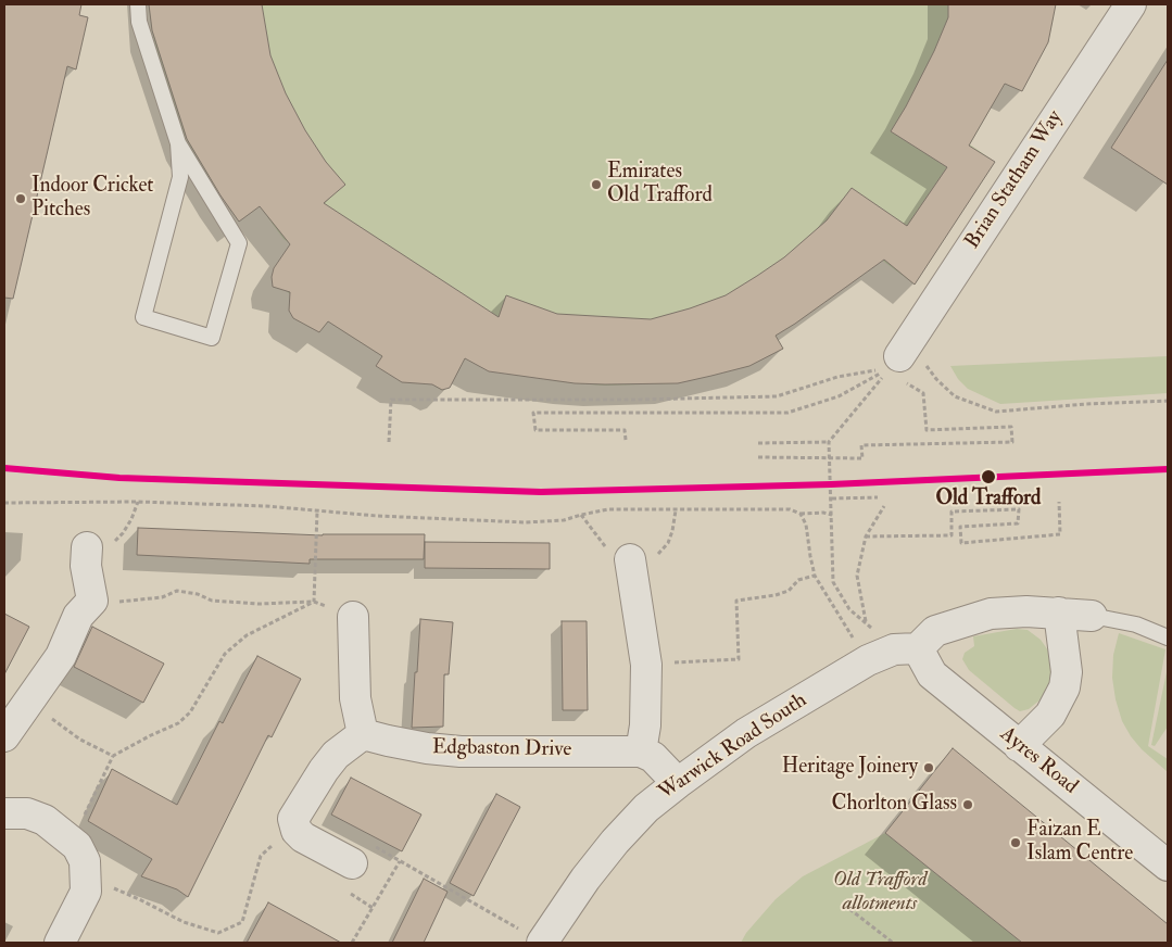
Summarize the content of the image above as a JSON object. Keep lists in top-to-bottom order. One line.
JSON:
{"streets":{"street":["Brian Statham Way","Warwick Road South","Edgbaston Drive","Ayres Road"]},"crossings":[["Warwick Road South","Ayres Road"]],"parks":["Old Trafford allotments"],"places":["Emirates Old Trafford","Indoor Cricket Pitches","Old Trafford","Heritage Joinery","Chorlton Glass","Faizan E Islam Centre"]}
